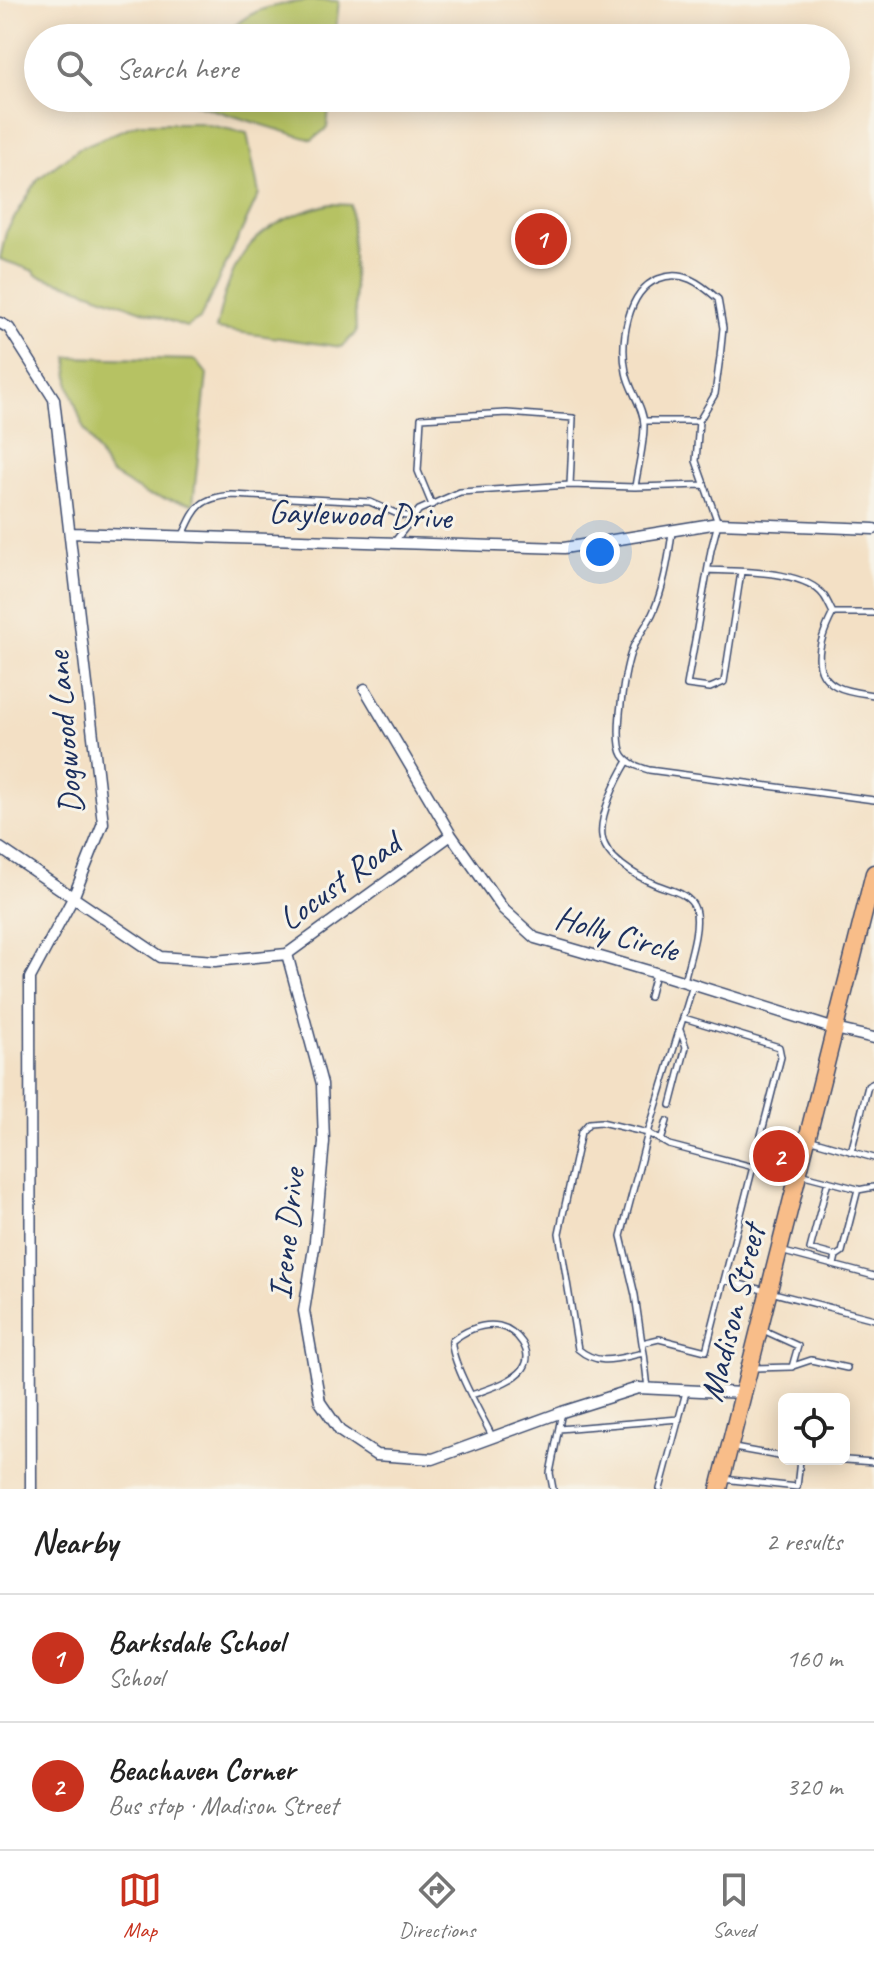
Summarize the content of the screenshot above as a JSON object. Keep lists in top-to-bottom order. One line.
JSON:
{"streets":{"main road":["Madison Street"],"street":["Gaylewood Drive","Dogwood Lane","Locust Road","Holly Circle","Irene Drive"]},"crossings":[["Gaylewood Drive","Dogwood Lane"],["Dogwood Lane","Locust Road"],["Locust Road","Holly Circle"],["Locust Road","Irene Drive"],["Holly Circle","Madison Street"],["Irene Drive","Madison Street"]],"page":{"search":"Search here","pins":["1","2"],"heading":["Nearby","2 results"],"list":[{"mark":"1","name":"Barksdale School","note":"School","value":"160 m"},{"mark":"2","name":"Beachaven Corner","note":"Bus stop · Madison Street","value":"320 m"}],"nav":["Map","Directions","Saved"]}}
